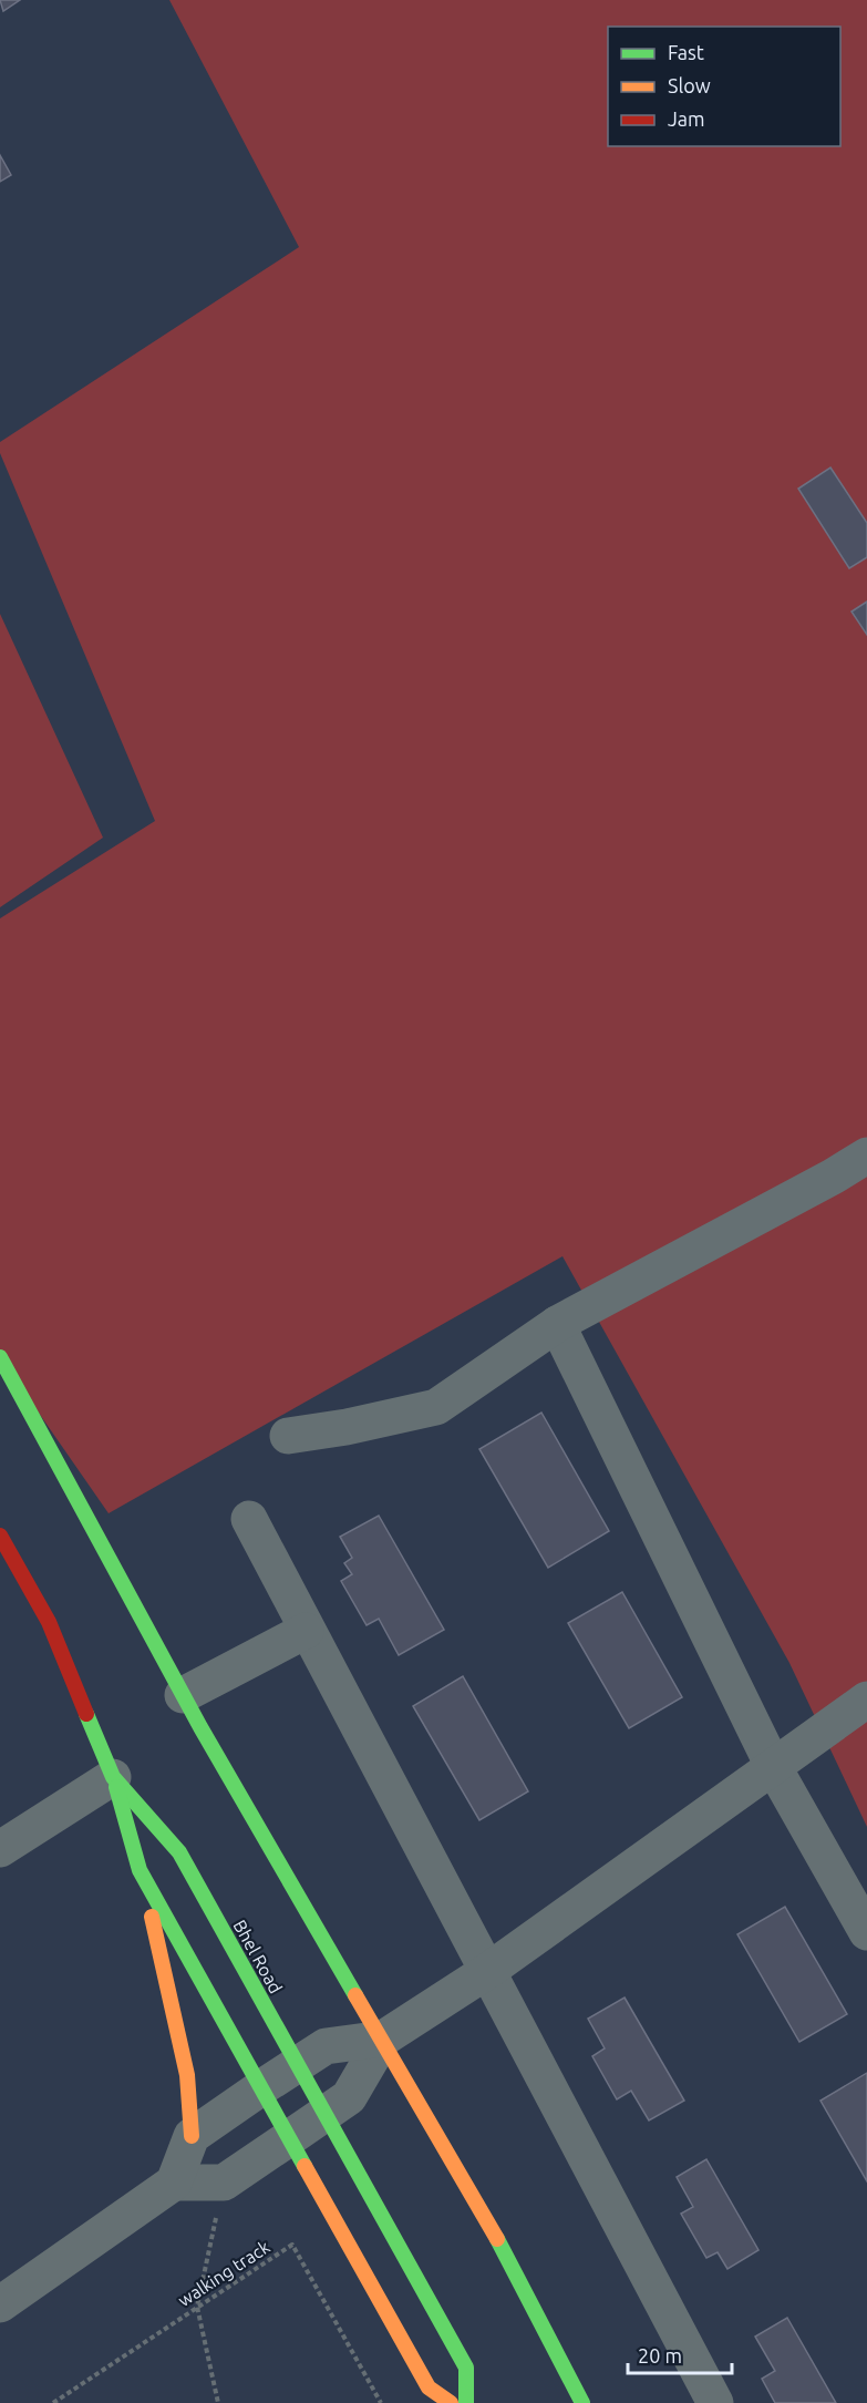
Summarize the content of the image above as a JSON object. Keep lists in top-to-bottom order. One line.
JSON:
{"streets":{"street":["Bhel Road"],"path":["walking track"]},"legend":["Fast","Slow","Jam"],"scale_bar":"20 m"}
